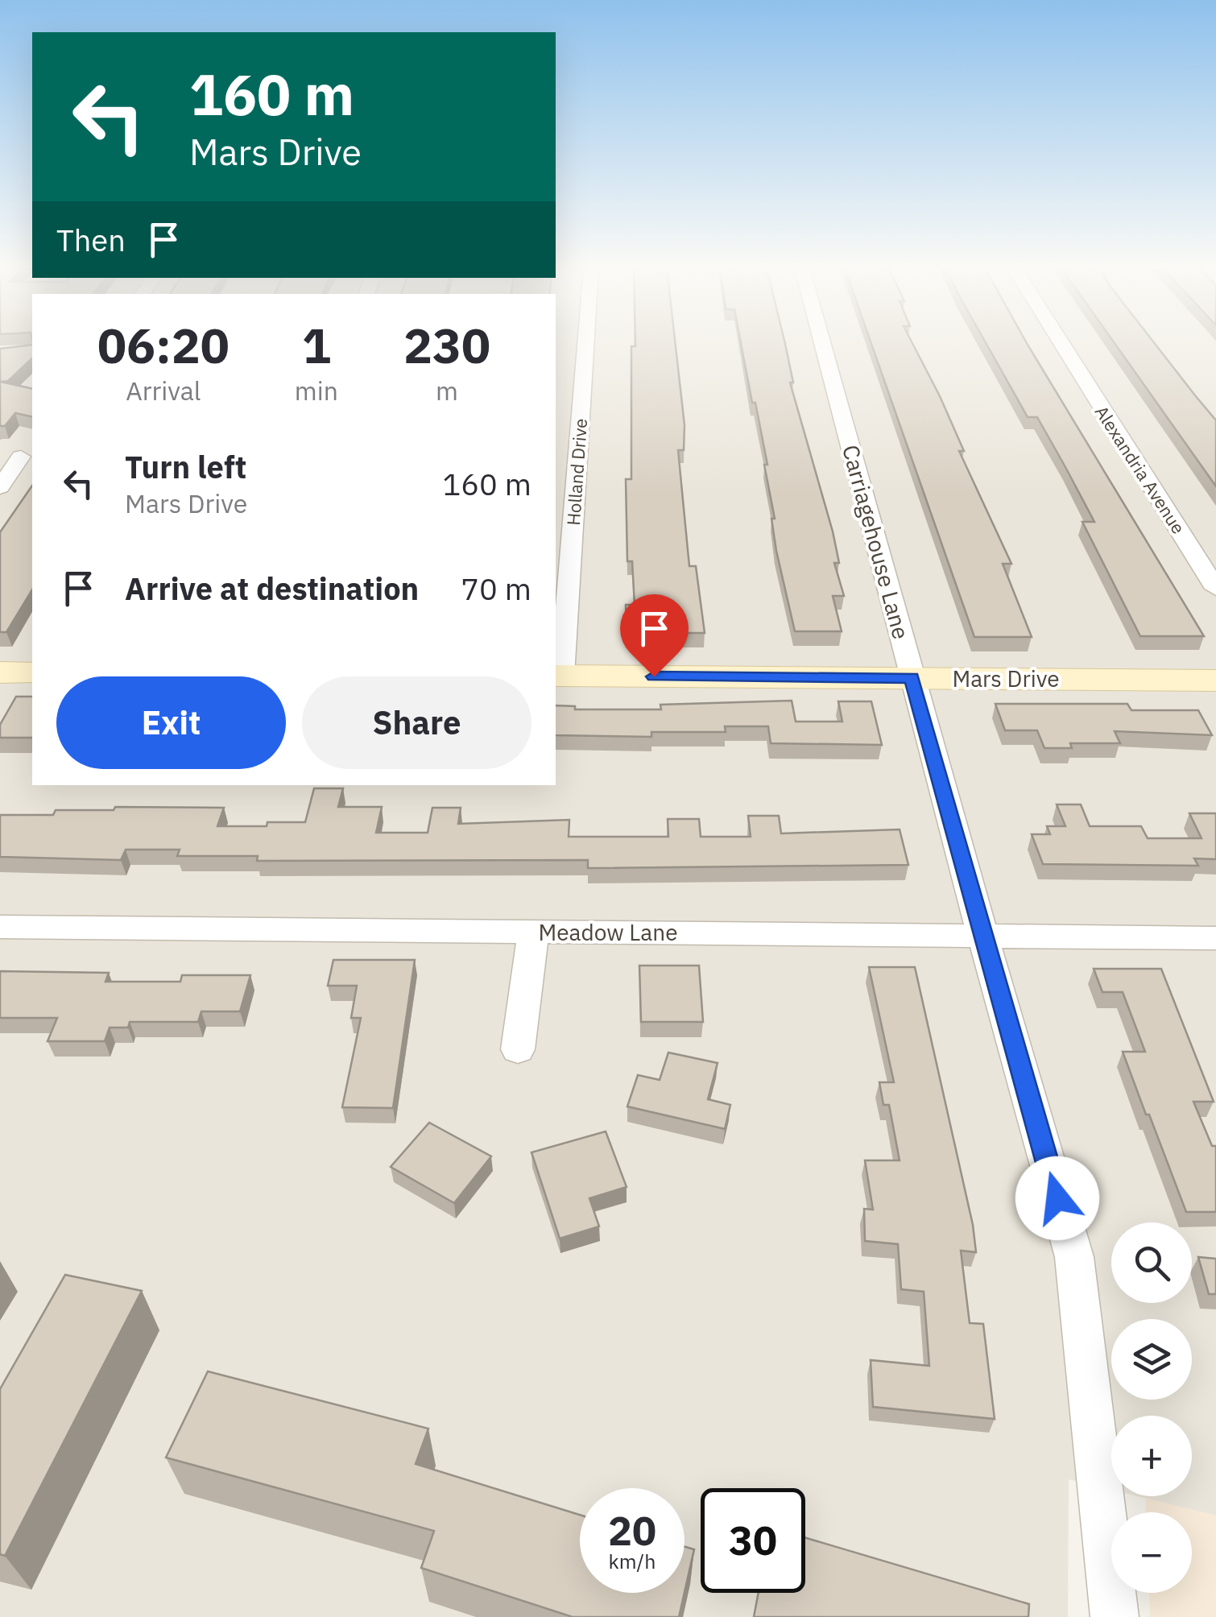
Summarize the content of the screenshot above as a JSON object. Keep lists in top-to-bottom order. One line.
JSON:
{"streets":{"street":["Alexandria Avenue","Holland Drive","Carriagehouse Lane","Mars Drive","Meadow Lane"]},"crossings":[["Holland Drive","Mars Drive"],["Carriagehouse Lane","Mars Drive"],["Carriagehouse Lane","Meadow Lane"]],"page":{"turn":["160 m","Mars Drive"],"then":"Then","eta":["06:20","Arrival","1","min","230","m"],"list":[{"name":"Turn left","note":"Mars Drive","value":"160 m"},{"name":"Arrive at destination","value":"70 m"}],"buttons":["Exit","Share"],"map_buttons":["+","−"],"speed":"20 km/h","limit":"30"}}
